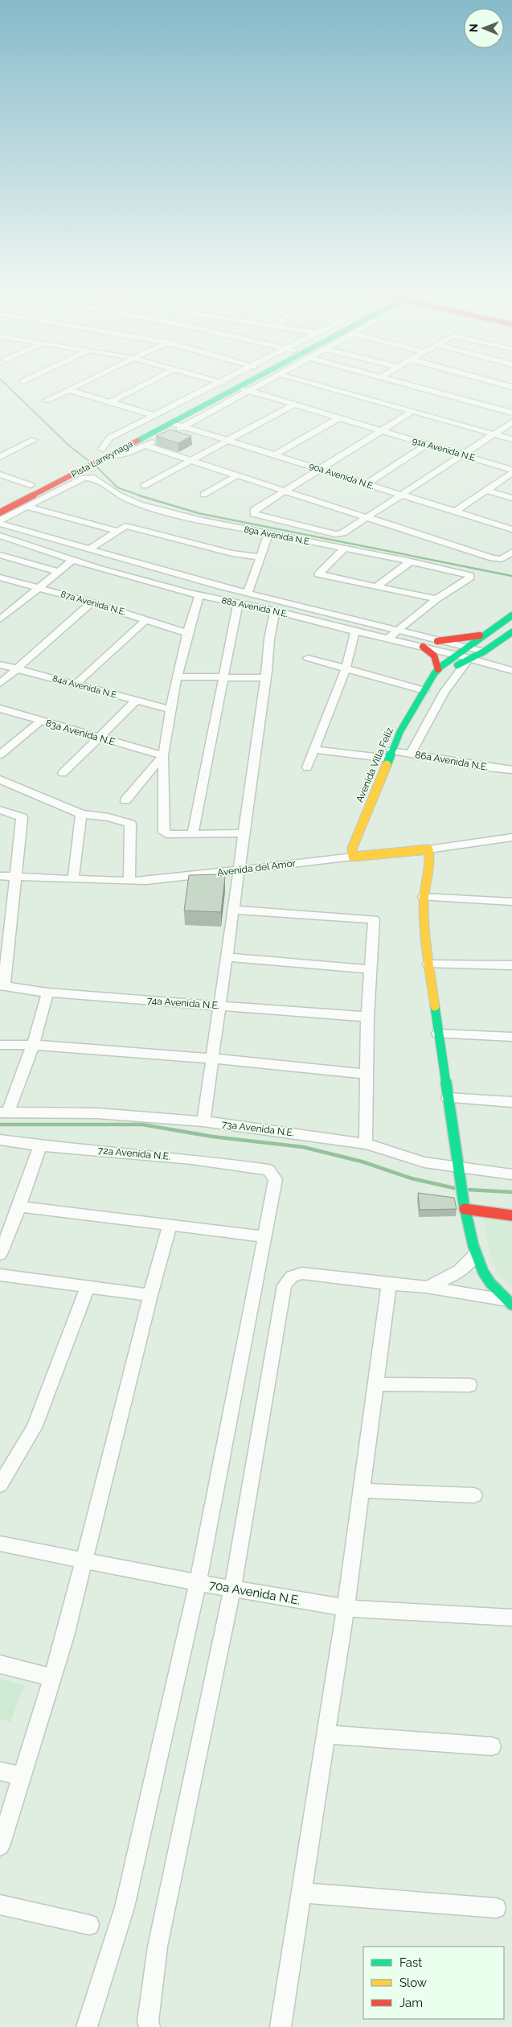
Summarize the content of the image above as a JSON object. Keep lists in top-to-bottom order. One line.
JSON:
{"streets":{"main road":["Pista Larreynaga","Avenida Villa Feliz","Avenida del Amor"],"street":["91a Avenida N.E.","90a Avenida N.E.","89a Avenida N.E.","87a Avenida N.E.","88a Avenida N.E.","84a Avenida N.E.","83a Avenida N.E.","86a Avenida N.E.","74a Avenida N.E.","73a Avenida N.E.","72a Avenida N.E.","70a Avenida N.E."]},"crossings":[["91a Avenida N.E.","Pista Larreynaga"],["Pista Larreynaga","90a Avenida N.E."],["Pista Larreynaga","89a Avenida N.E."],["88a Avenida N.E.","Avenida Villa Feliz"],["86a Avenida N.E.","Avenida Villa Feliz"],["Avenida Villa Feliz","Avenida del Amor"]],"legend":["Fast","Slow","Jam"],"north":"left"}
